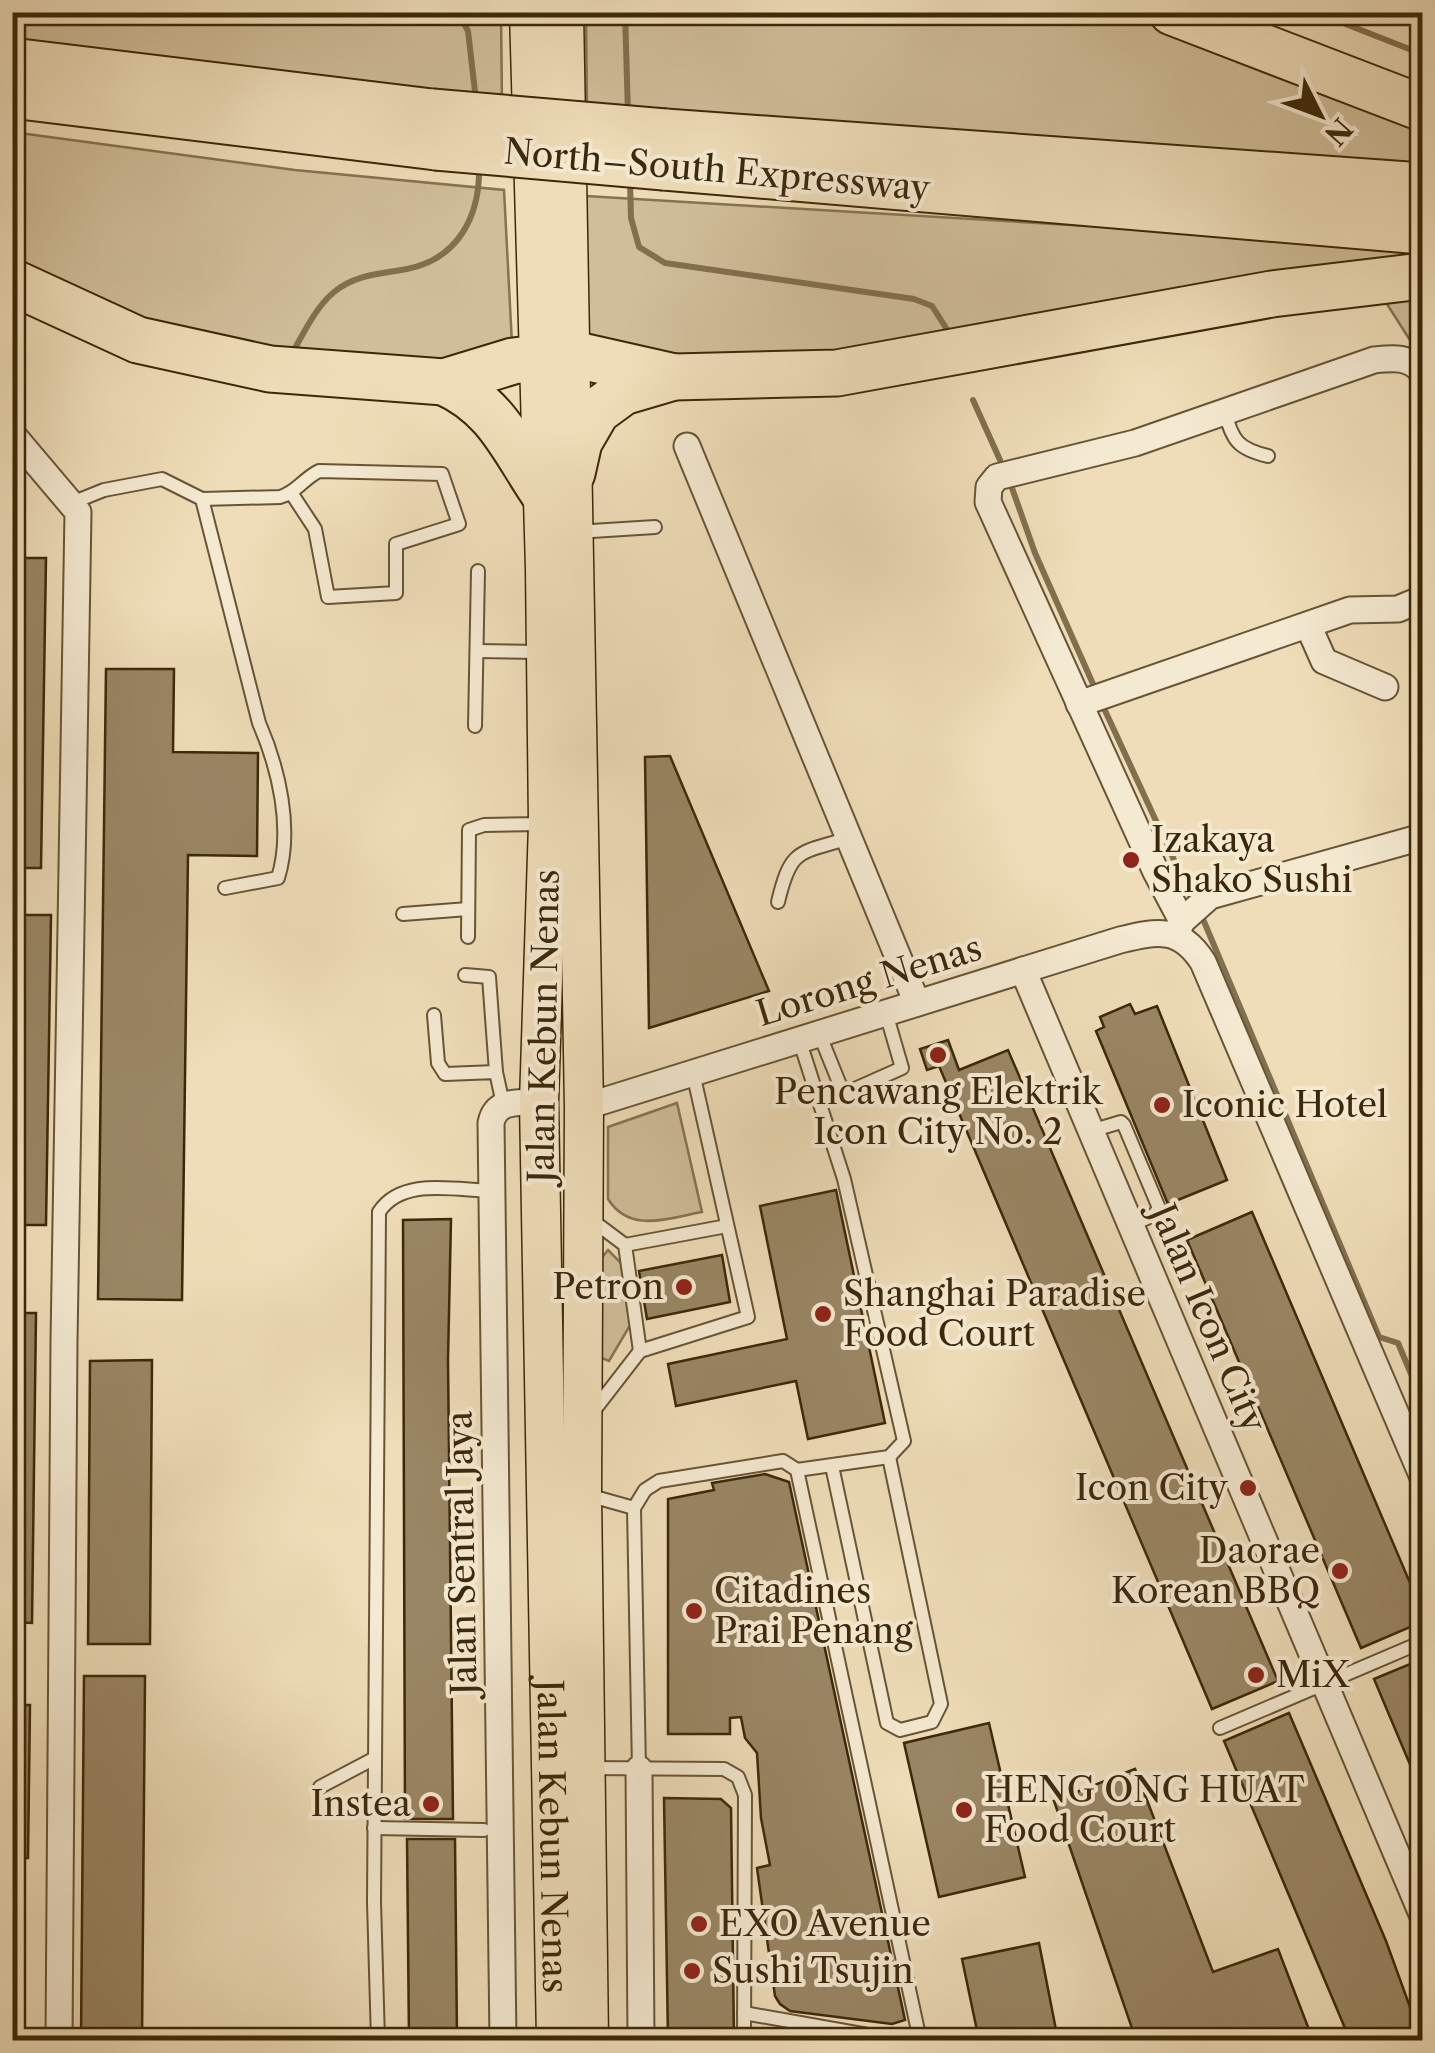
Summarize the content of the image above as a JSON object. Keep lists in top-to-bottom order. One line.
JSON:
{"streets":{"highway":["North–South Expressway"],"main road":["Jalan Kebun Nenas"],"street":["Lorong Nenas","Jalan Icon City","Jalan Sentral Jaya"]},"crossings":[["Lorong Nenas","Jalan Kebun Nenas"],["Lorong Nenas","Jalan Icon City"],["Jalan Kebun Nenas","Jalan Sentral Jaya"]],"places":["Izakaya Shako Sushi","Pencawang Elektrik Icon City No. 2","Iconic Hotel","Petron","Shanghai Paradise Food Court","Icon City","Daorae Korean BBQ","Citadines Prai Penang","MiX","Instea","HENG ONG HUAT Food Court","EXO Avenue","Sushi Tsujin"],"north":"bottom right"}
